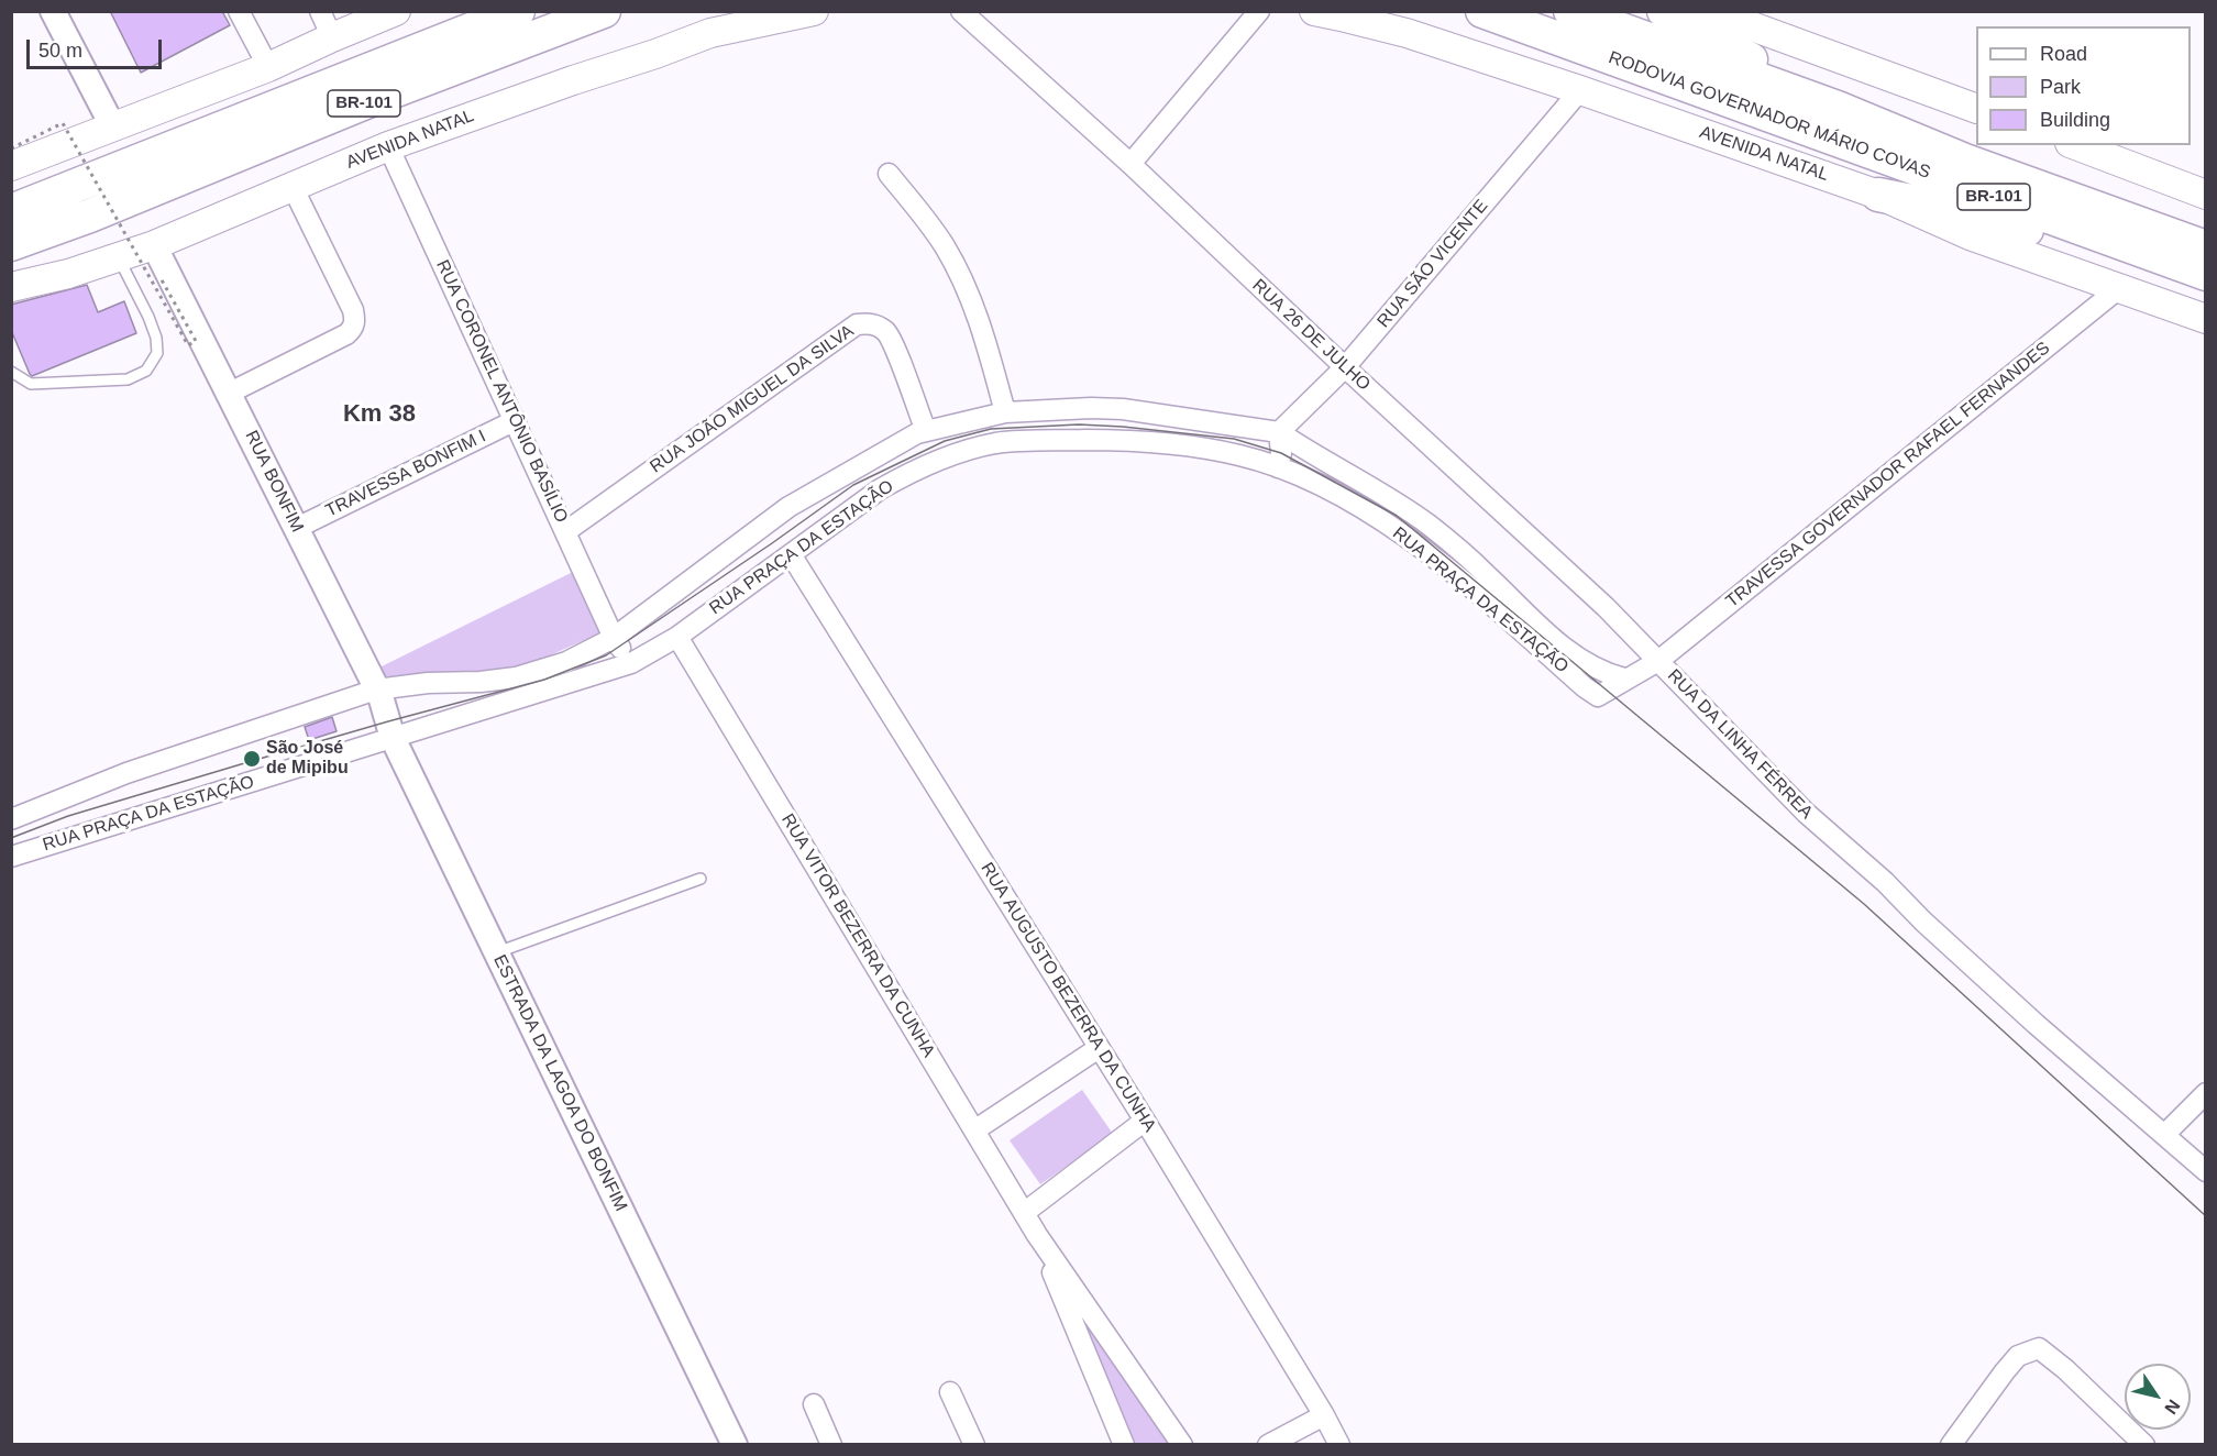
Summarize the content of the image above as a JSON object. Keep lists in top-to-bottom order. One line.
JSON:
{"streets":{"highway":["BR-101","RODOVIA GOVERNADOR MÁRIO COVAS"],"main road":["AVENIDA NATAL"],"street":["RUA SÃO VICENTE","RUA 26 DE JULHO","RUA CORONEL ANTÔNIO BASÍLIO","RUA JOÃO MIGUEL DA SILVA","TRAVESSA BONFIM I","TRAVESSA GOVERNADOR RAFAEL FERNANDES","RUA BONFIM","RUA PRAÇA DA ESTAÇÃO","RUA DA LINHA FÉRREA","RUA VITOR BEZERRA DA CUNHA","RUA AUGUSTO BEZERRA DA CUNHA","ESTRADA DA LAGOA DO BONFIM"]},"crossings":[["AVENIDA NATAL","RUA SÃO VICENTE"],["AVENIDA NATAL","RUA CORONEL ANTÔNIO BASÍLIO"],["AVENIDA NATAL","TRAVESSA GOVERNADOR RAFAEL FERNANDES"],["AVENIDA NATAL","RUA BONFIM"],["RUA SÃO VICENTE","RUA 26 DE JULHO"],["RUA 26 DE JULHO","TRAVESSA GOVERNADOR RAFAEL FERNANDES"],["RUA 26 DE JULHO","RUA DA LINHA FÉRREA"],["RUA CORONEL ANTÔNIO BASÍLIO","RUA JOÃO MIGUEL DA SILVA"],["RUA CORONEL ANTÔNIO BASÍLIO","TRAVESSA BONFIM I"],["RUA CORONEL ANTÔNIO BASÍLIO","RUA PRAÇA DA ESTAÇÃO"],["RUA JOÃO MIGUEL DA SILVA","RUA PRAÇA DA ESTAÇÃO"],["TRAVESSA BONFIM I","RUA BONFIM"],["TRAVESSA GOVERNADOR RAFAEL FERNANDES","RUA DA LINHA FÉRREA"],["RUA BONFIM","RUA PRAÇA DA ESTAÇÃO"],["RUA BONFIM","ESTRADA DA LAGOA DO BONFIM"],["RUA PRAÇA DA ESTAÇÃO","RUA DA LINHA FÉRREA"],["RUA PRAÇA DA ESTAÇÃO","RUA VITOR BEZERRA DA CUNHA"],["RUA PRAÇA DA ESTAÇÃO","RUA AUGUSTO BEZERRA DA CUNHA"],["RUA PRAÇA DA ESTAÇÃO","ESTRADA DA LAGOA DO BONFIM"]],"districts":["Km 38"],"places":["São José de Mipibu"],"legend":["Road","Park","Building"],"scale_bar":"50 m","north":"bottom right"}
